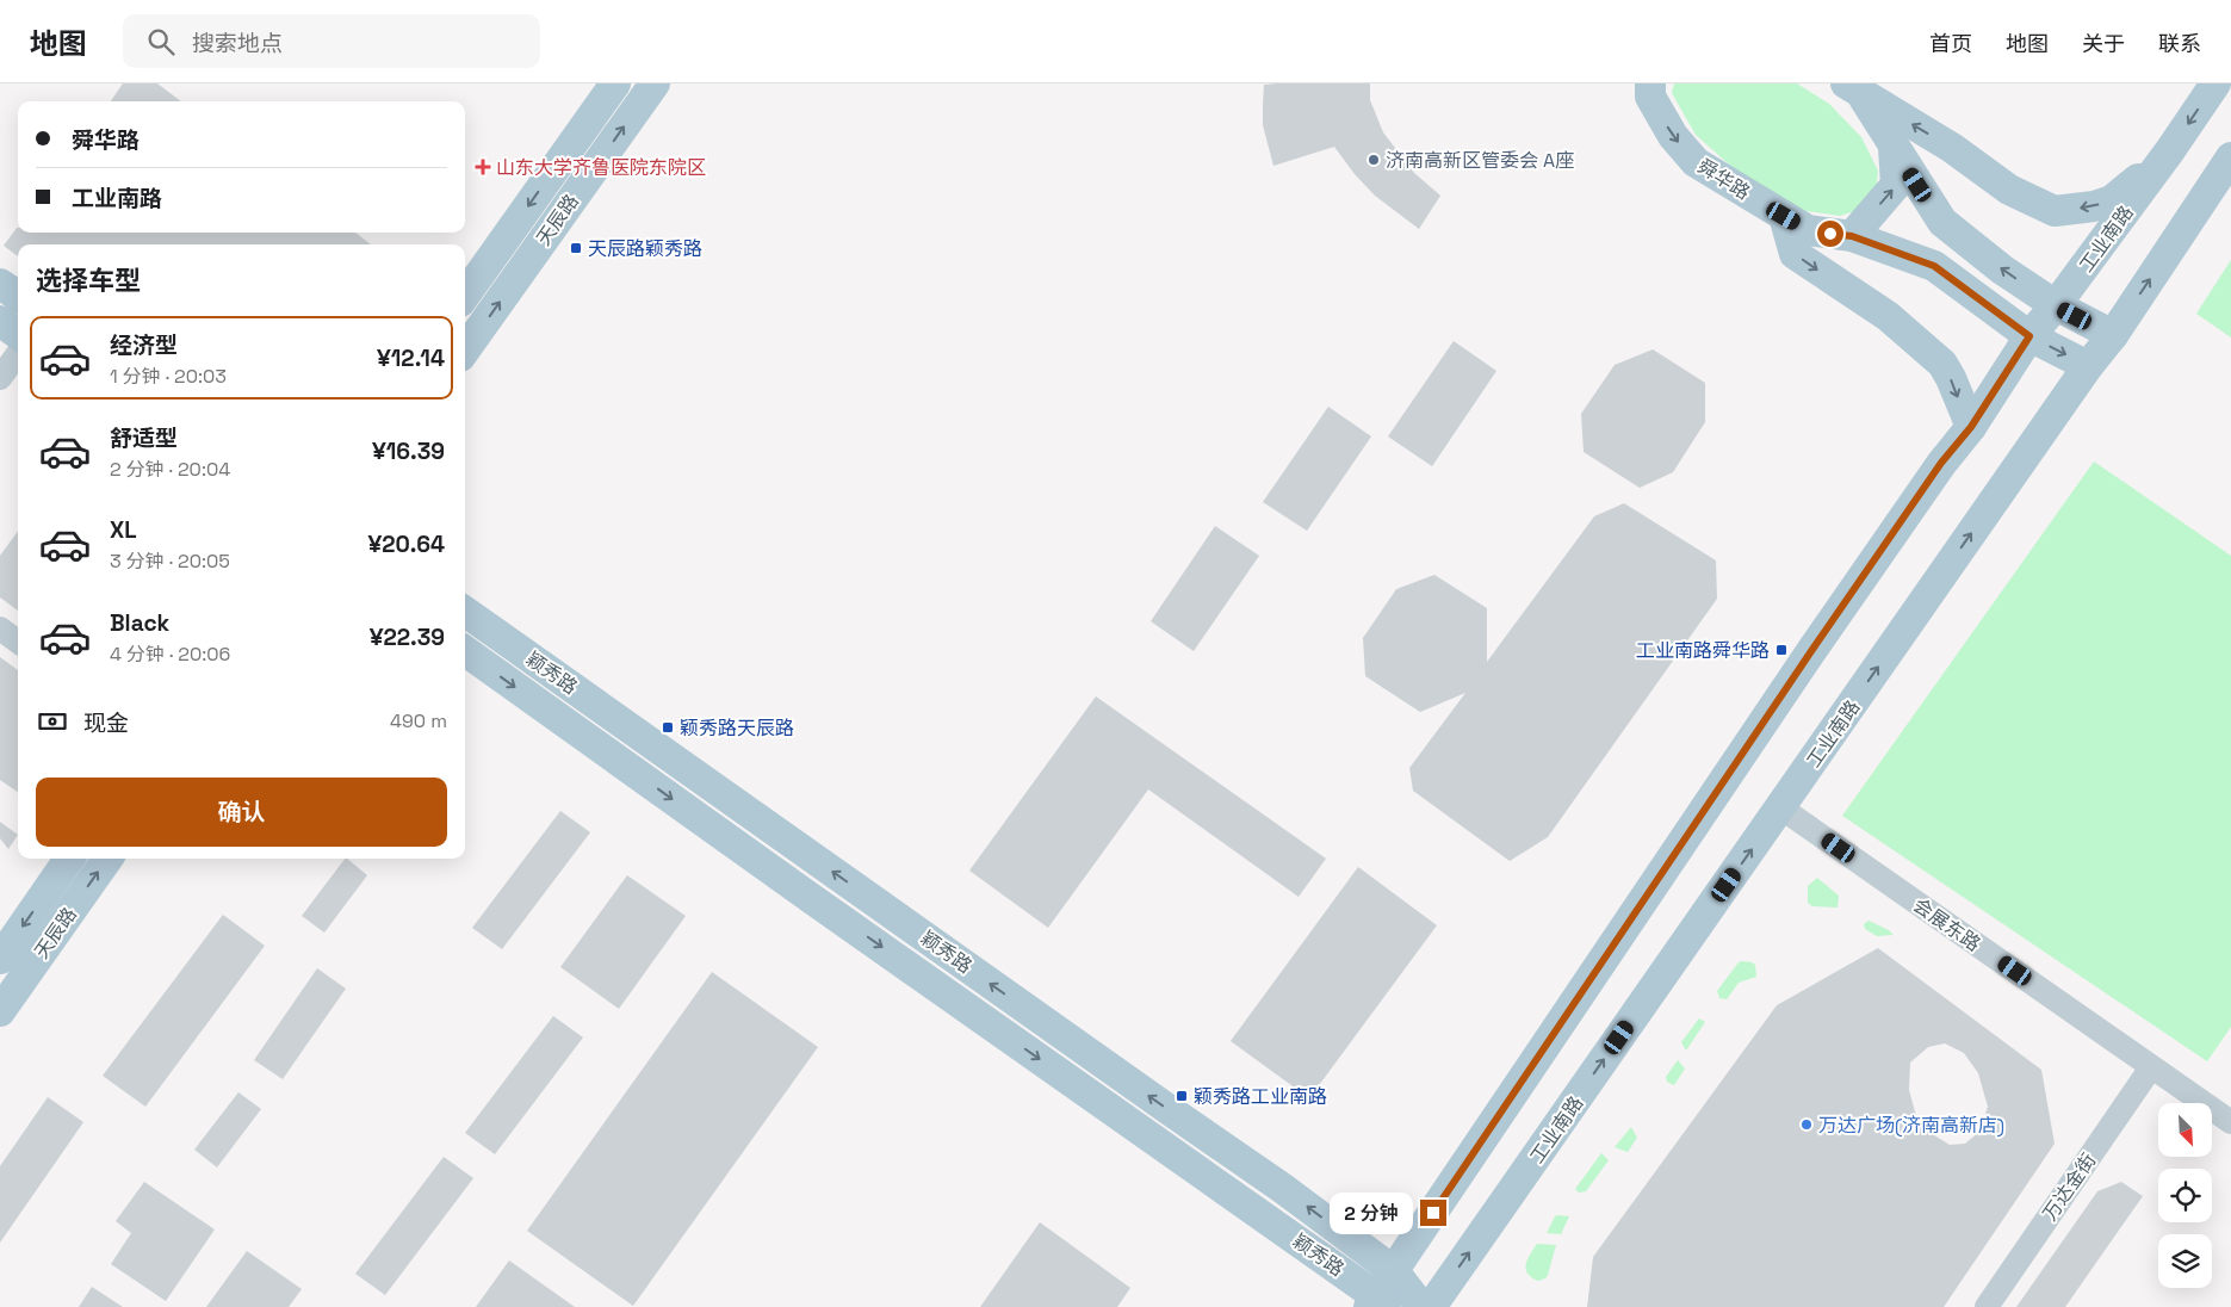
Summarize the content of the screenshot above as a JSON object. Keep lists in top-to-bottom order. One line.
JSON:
{"streets":{"main road":["舜华路","天辰路","工业南路","颖秀路"],"street":["会展东路","万达金街"]},"crossings":[["舜华路","工业南路"],["工业南路","颖秀路"],["工业南路","会展东路"],["会展东路","万达金街"]],"one_way":["舜华路"],"places":{"other":["济南高新区管委会 A座","万达广场(济南高新店)"],"health":["山东大学齐鲁医院东院区"],"transit":["天辰路颖秀路","工业南路舜华路","颖秀路天辰路","颖秀路工业南路"]},"north":"bottom right","page":{"header":"地图","search":"搜索地点","nav":["首页","地图","关于","联系"],"banner":["舜华路","工业南路"],"heading":"选择车型","list":[{"name":"经济型","note":"1 分钟 · 20:03","value":"¥12.14"},{"name":"舒适型","note":"2 分钟 · 20:04","value":"¥16.39"},{"name":"XL","note":"3 分钟 · 20:05","value":"¥20.64"},{"name":"Black","note":"4 分钟 · 20:06","value":"¥22.39"}],"pay":["现金","490 m"],"buttons":"确认","bubble":"2 分钟"}}
